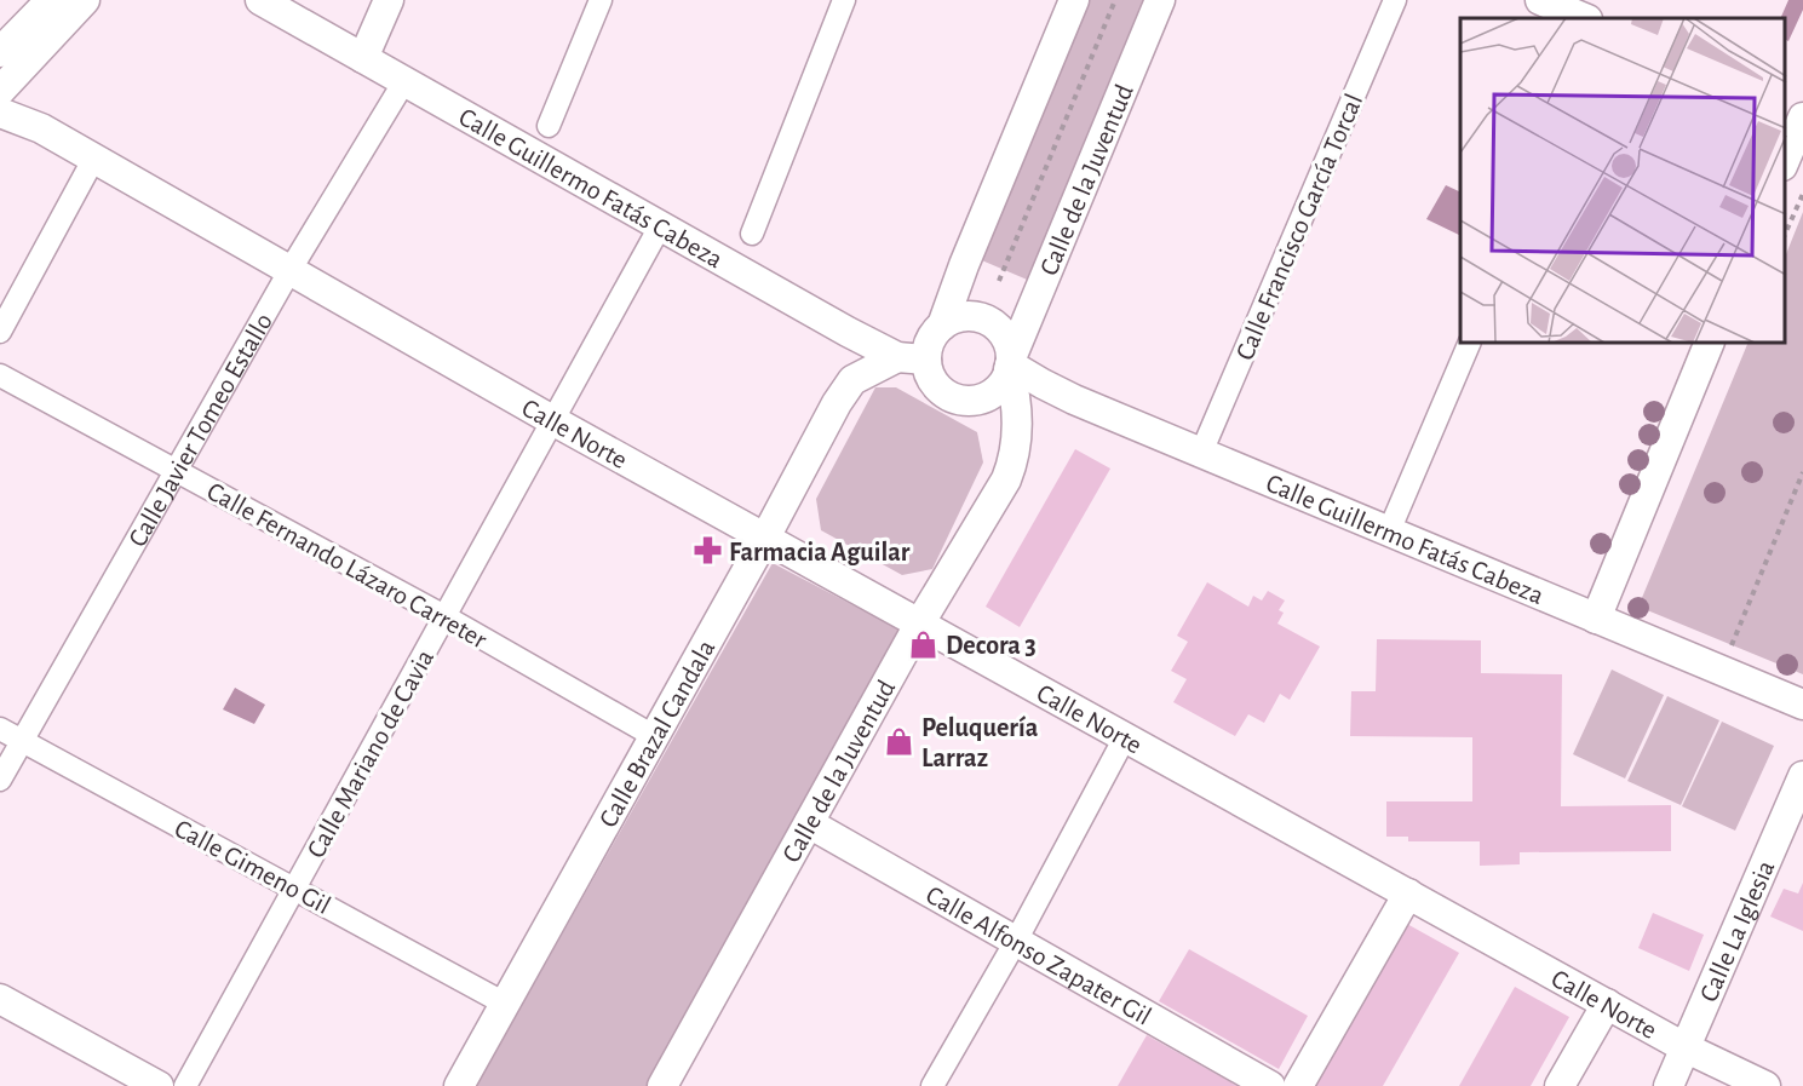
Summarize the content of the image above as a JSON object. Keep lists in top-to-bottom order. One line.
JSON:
{"streets":{"street":["Calle de la Juventud","Calle Guillermo Fatás Cabeza","Calle Francisco García Torcal","Calle Javier Tomeo Estallo","Calle Norte","Calle Fernando Lázaro Carreter","Calle Brazal Candala","Calle Mariano de Cavia","Calle Gimeno Gil","Calle La Iglesia","Calle Alfonso Zapater Gil"]},"crossings":[["Calle de la Juventud","Calle Guillermo Fatás Cabeza"],["Calle de la Juventud","Calle Norte"],["Calle de la Juventud","Calle Alfonso Zapater Gil"],["Calle Guillermo Fatás Cabeza","Calle Francisco García Torcal"],["Calle Guillermo Fatás Cabeza","Calle Javier Tomeo Estallo"],["Calle Guillermo Fatás Cabeza","Calle Brazal Candala"],["Calle Guillermo Fatás Cabeza","Calle Mariano de Cavia"],["Calle Javier Tomeo Estallo","Calle Norte"],["Calle Javier Tomeo Estallo","Calle Fernando Lázaro Carreter"],["Calle Javier Tomeo Estallo","Calle Gimeno Gil"],["Calle Norte","Calle Brazal Candala"],["Calle Norte","Calle Mariano de Cavia"],["Calle Norte","Calle La Iglesia"],["Calle Fernando Lázaro Carreter","Calle Brazal Candala"],["Calle Fernando Lázaro Carreter","Calle Mariano de Cavia"],["Calle Brazal Candala","Calle Gimeno Gil"],["Calle Mariano de Cavia","Calle Gimeno Gil"]],"places":{"pharmacy":["Farmacia Aguilar"],"shop":["Decora 3","Peluquería Larraz"]}}
